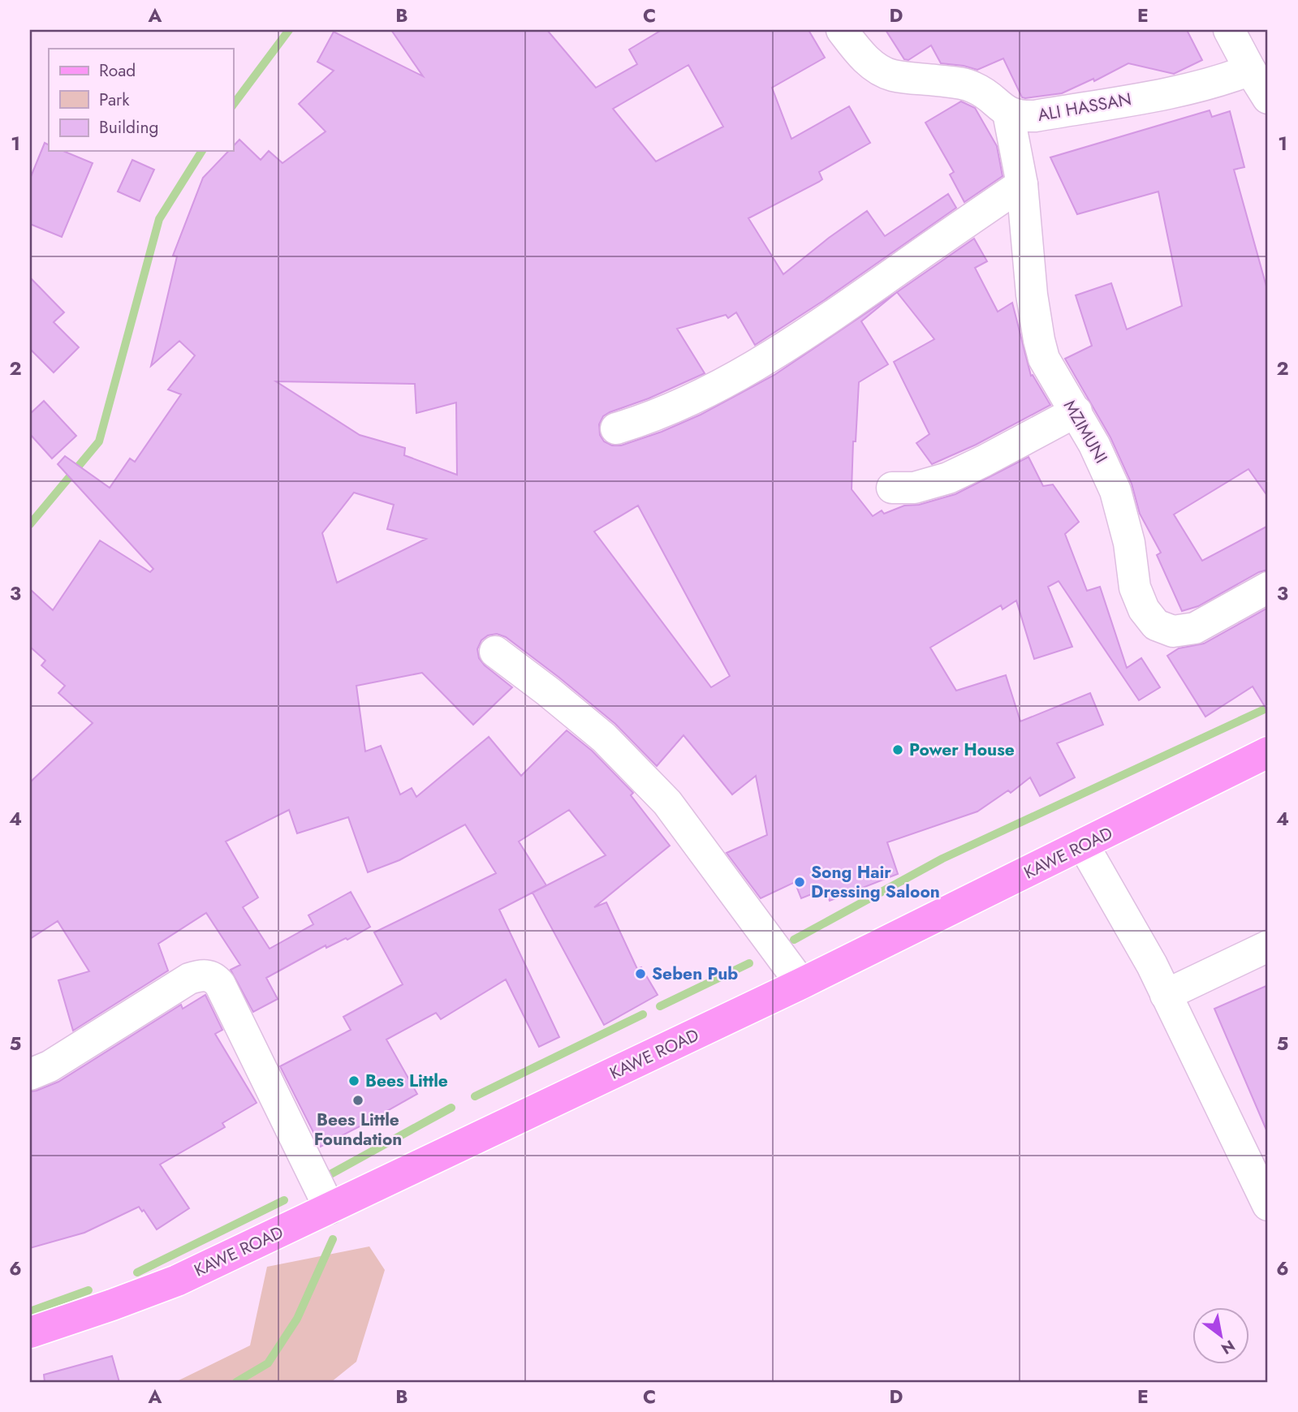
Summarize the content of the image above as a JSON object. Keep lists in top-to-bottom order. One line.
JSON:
{"streets":{"main road":["KAWE ROAD"],"street":["ALI HASSAN","MZIMUNI"]},"crossings":[["ALI HASSAN","MZIMUNI"]],"places":["Power House","Song Hair Dressing Saloon","Seben Pub","Bees Little","Bees Little Foundation"],"legend":["Road","Park","Building"],"north":"bottom right","grid":{"columns":["A","B","C","D","E"],"rows":["1","2","3","4","5","6"]}}
